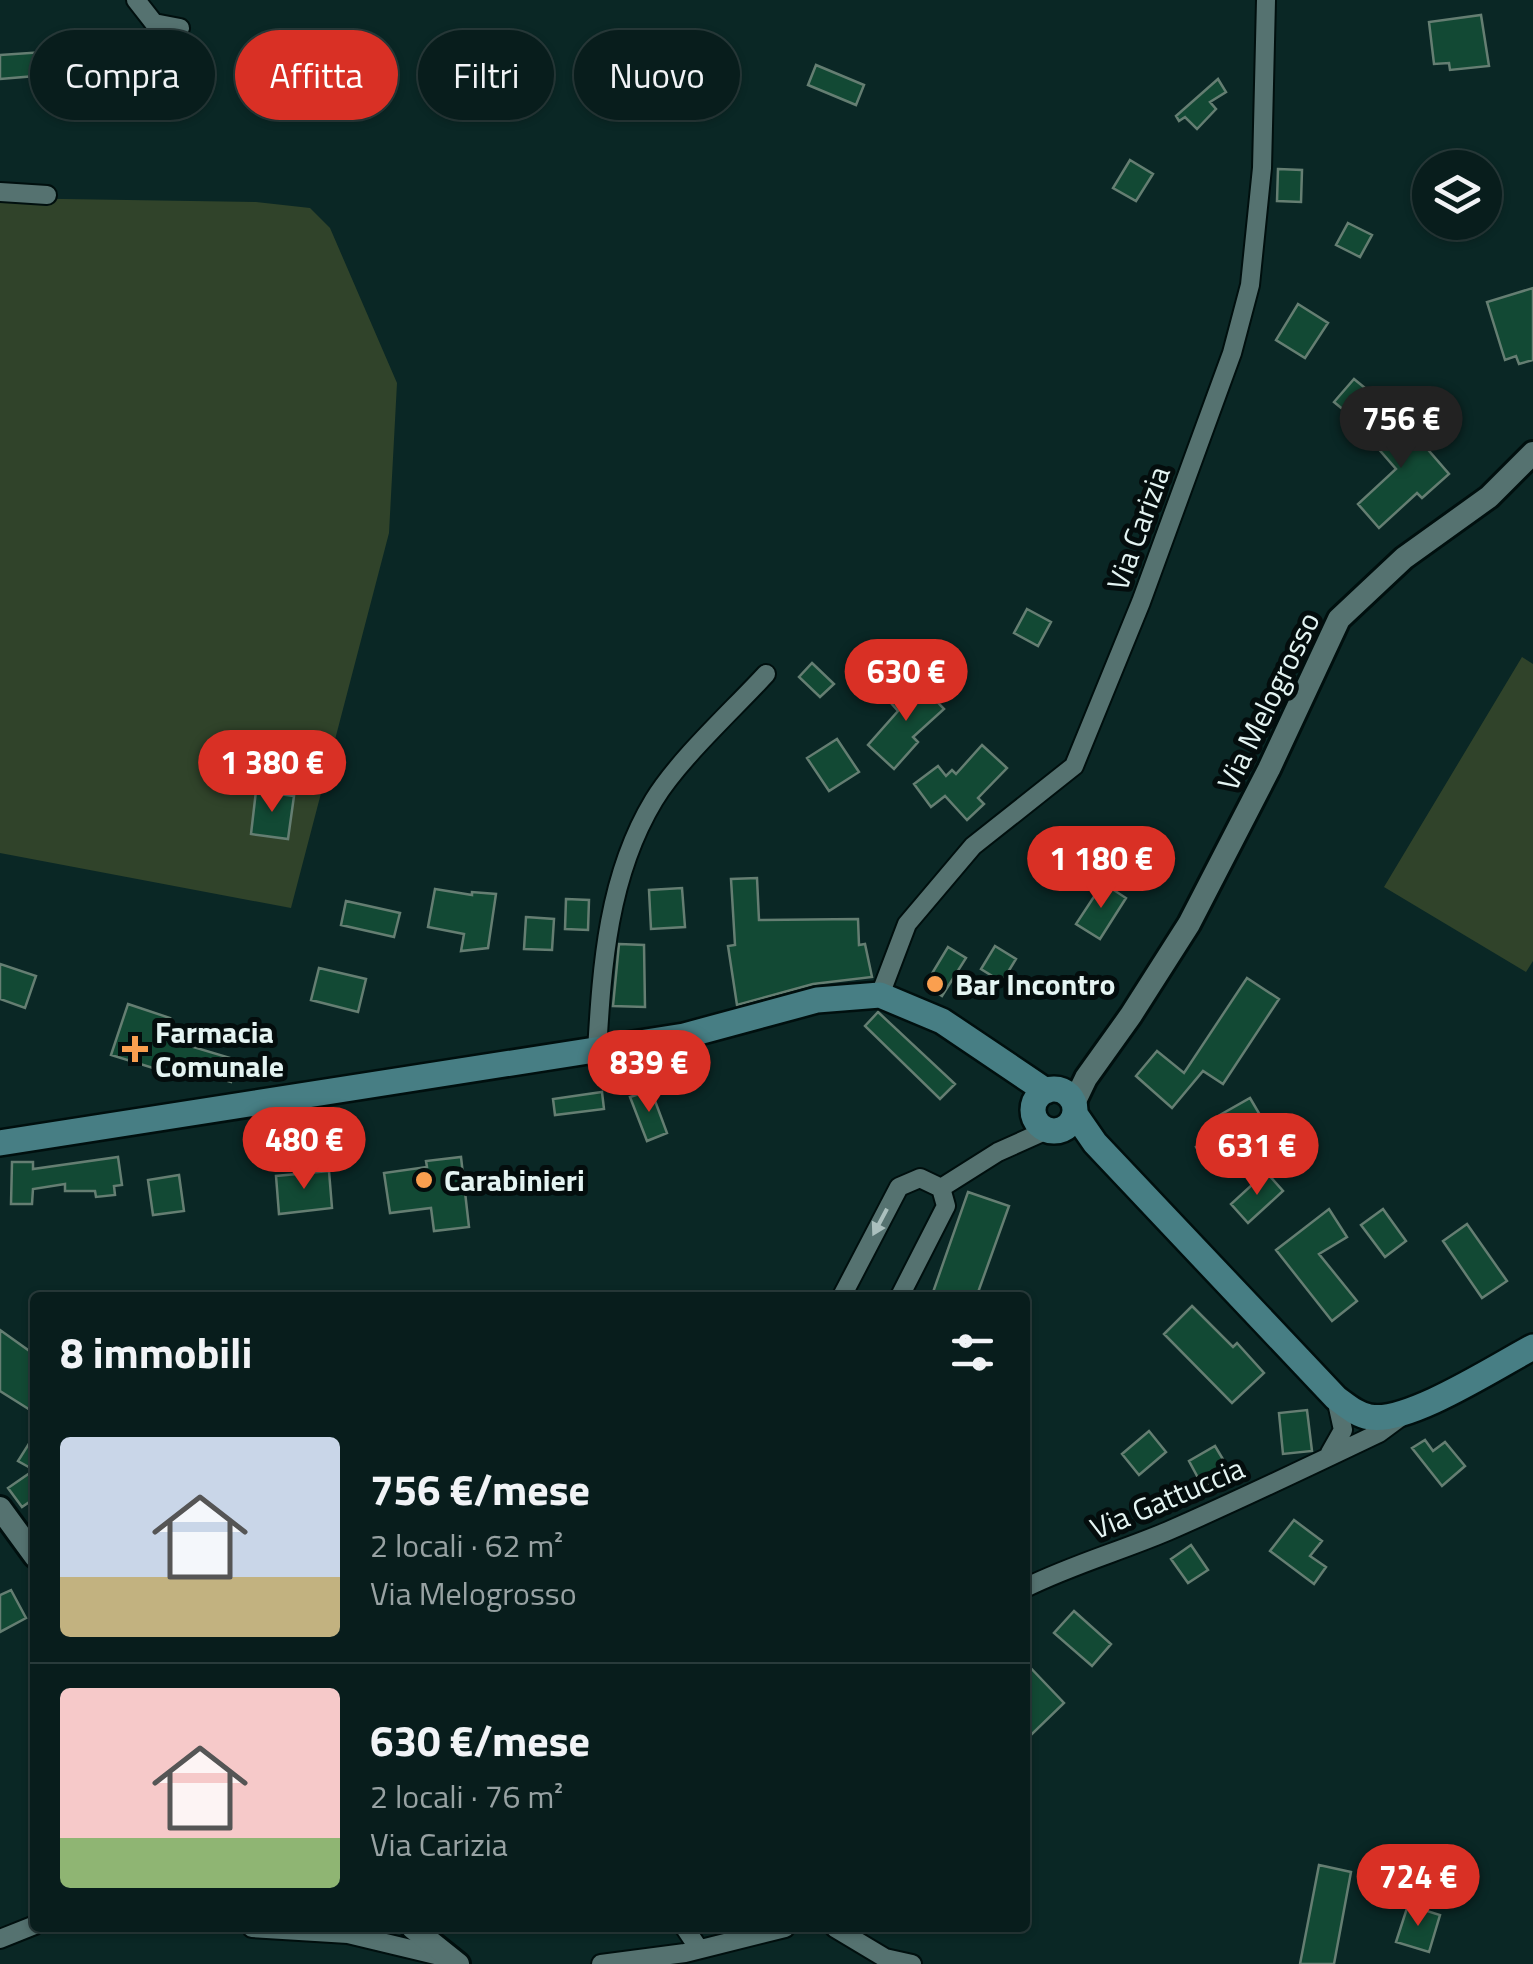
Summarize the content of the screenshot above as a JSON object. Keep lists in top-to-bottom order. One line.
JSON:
{"streets":{"street":["Via Carizia","Via Melogrosso","Via Gattuccia"]},"places":{"other":["Bar Incontro","Carabinieri"],"health":["Farmacia Comunale"]},"page":{"chip":["Compra","Affitta","Filtri","Nuovo"],"price":["756 €","630 €","1 380 €","1 180 €","839 €","480 €","631 €","724 €"],"heading":"8 immobili","list":[{"name":"756 €/mese","note":"2 locali · 62 m² · Via Melogrosso"},{"name":"630 €/mese","note":"2 locali · 76 m² · Via Carizia"}]}}
